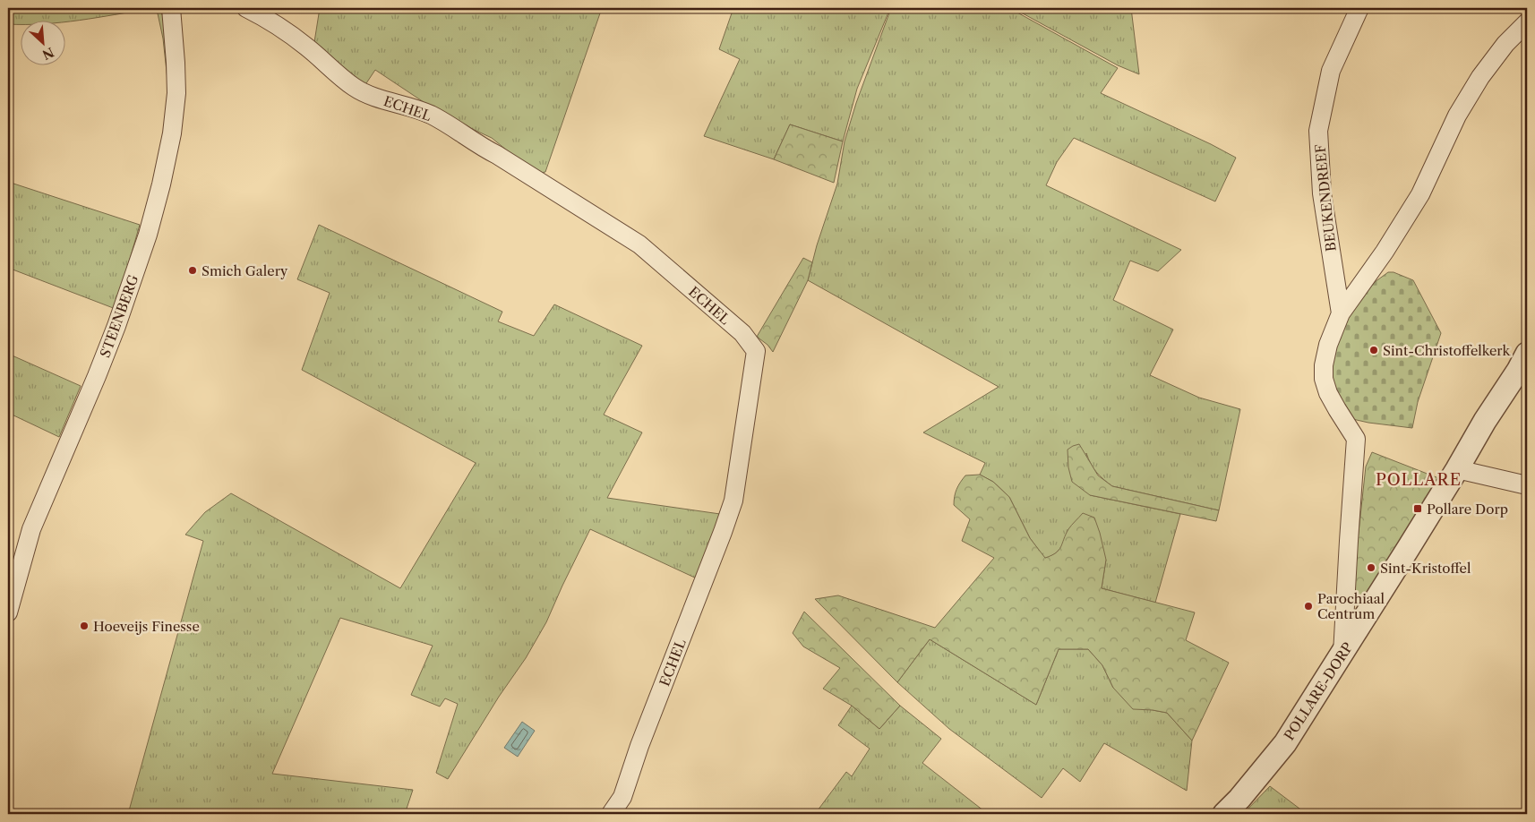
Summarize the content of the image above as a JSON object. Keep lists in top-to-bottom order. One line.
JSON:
{"streets":{"street":["ECHEL","BEUKENDREEF","STEENBERG","POLLARE-DORP"]},"districts":["POLLARE"],"places":{"other":["Smich Galery","Sint-Christoffelkerk","Sint-Kristoffel","Parochiaal Centrum","Hoeveijs Finesse"],"transit":["Pollare Dorp"]},"north":"bottom right"}
